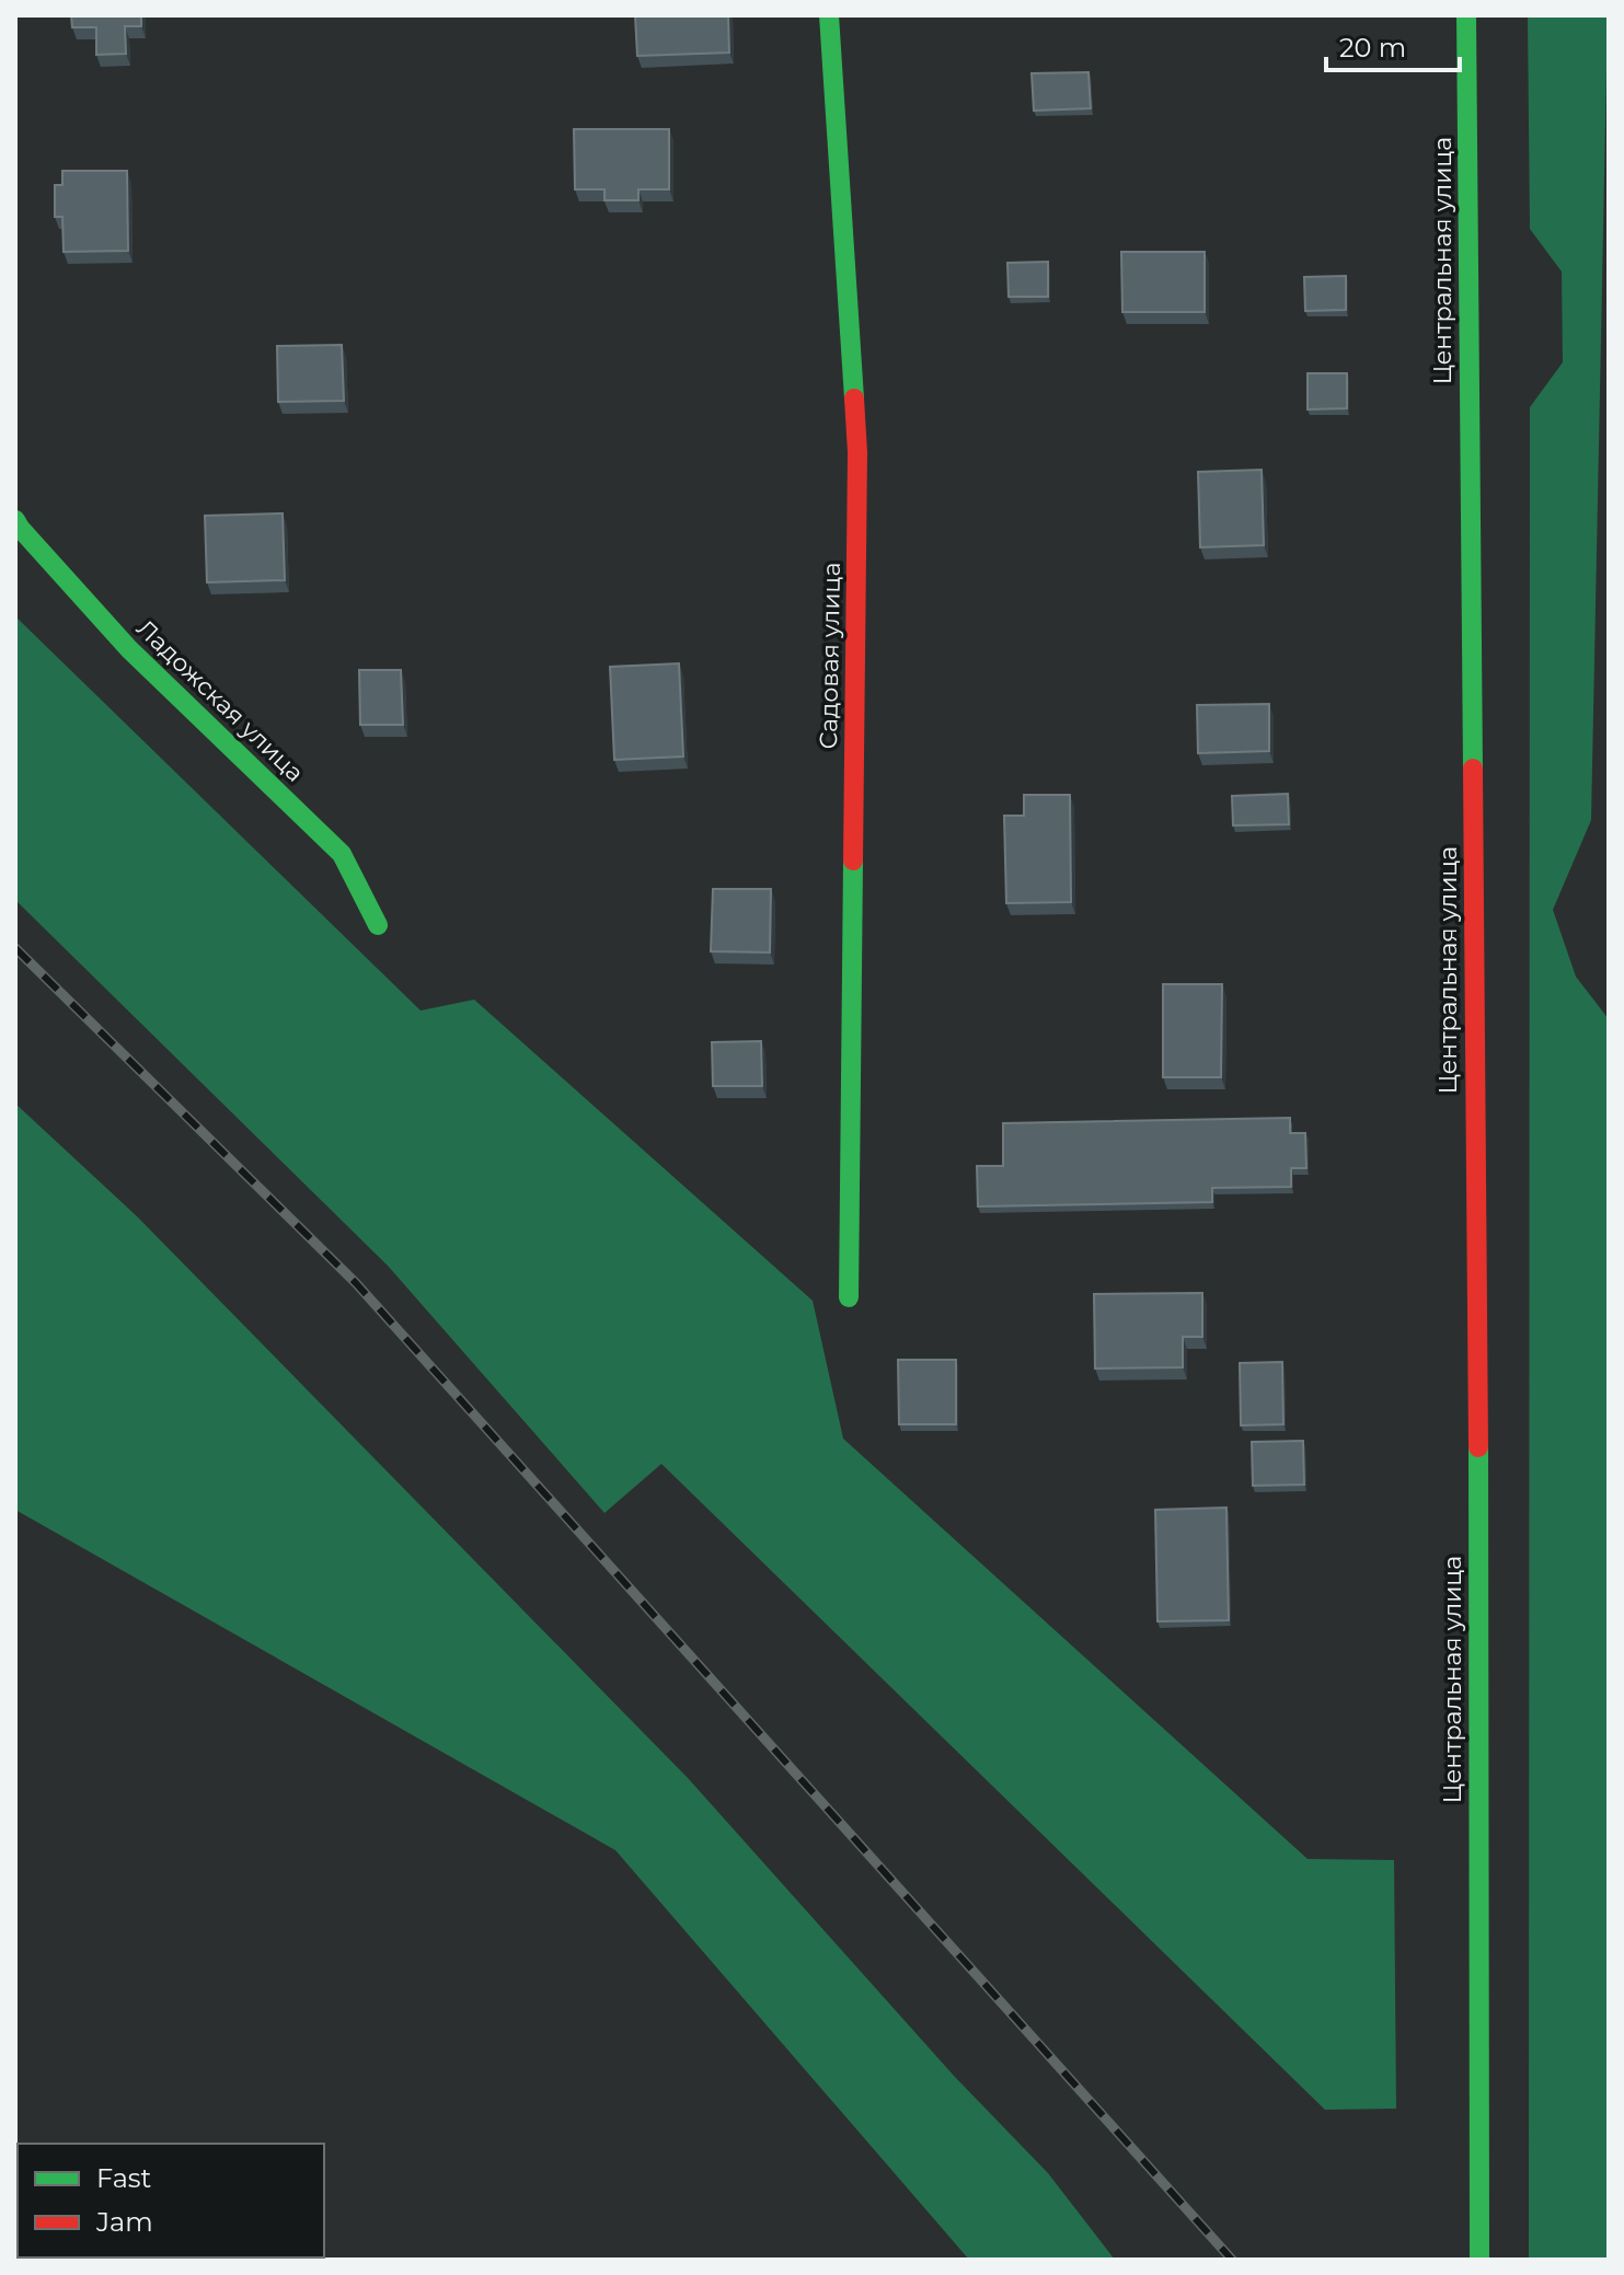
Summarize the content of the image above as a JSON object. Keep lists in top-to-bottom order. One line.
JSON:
{"streets":{"main road":["Центральная улица","Садовая улица","Ладожская улица"]},"legend":["Fast","Jam"],"scale_bar":"20 m"}
